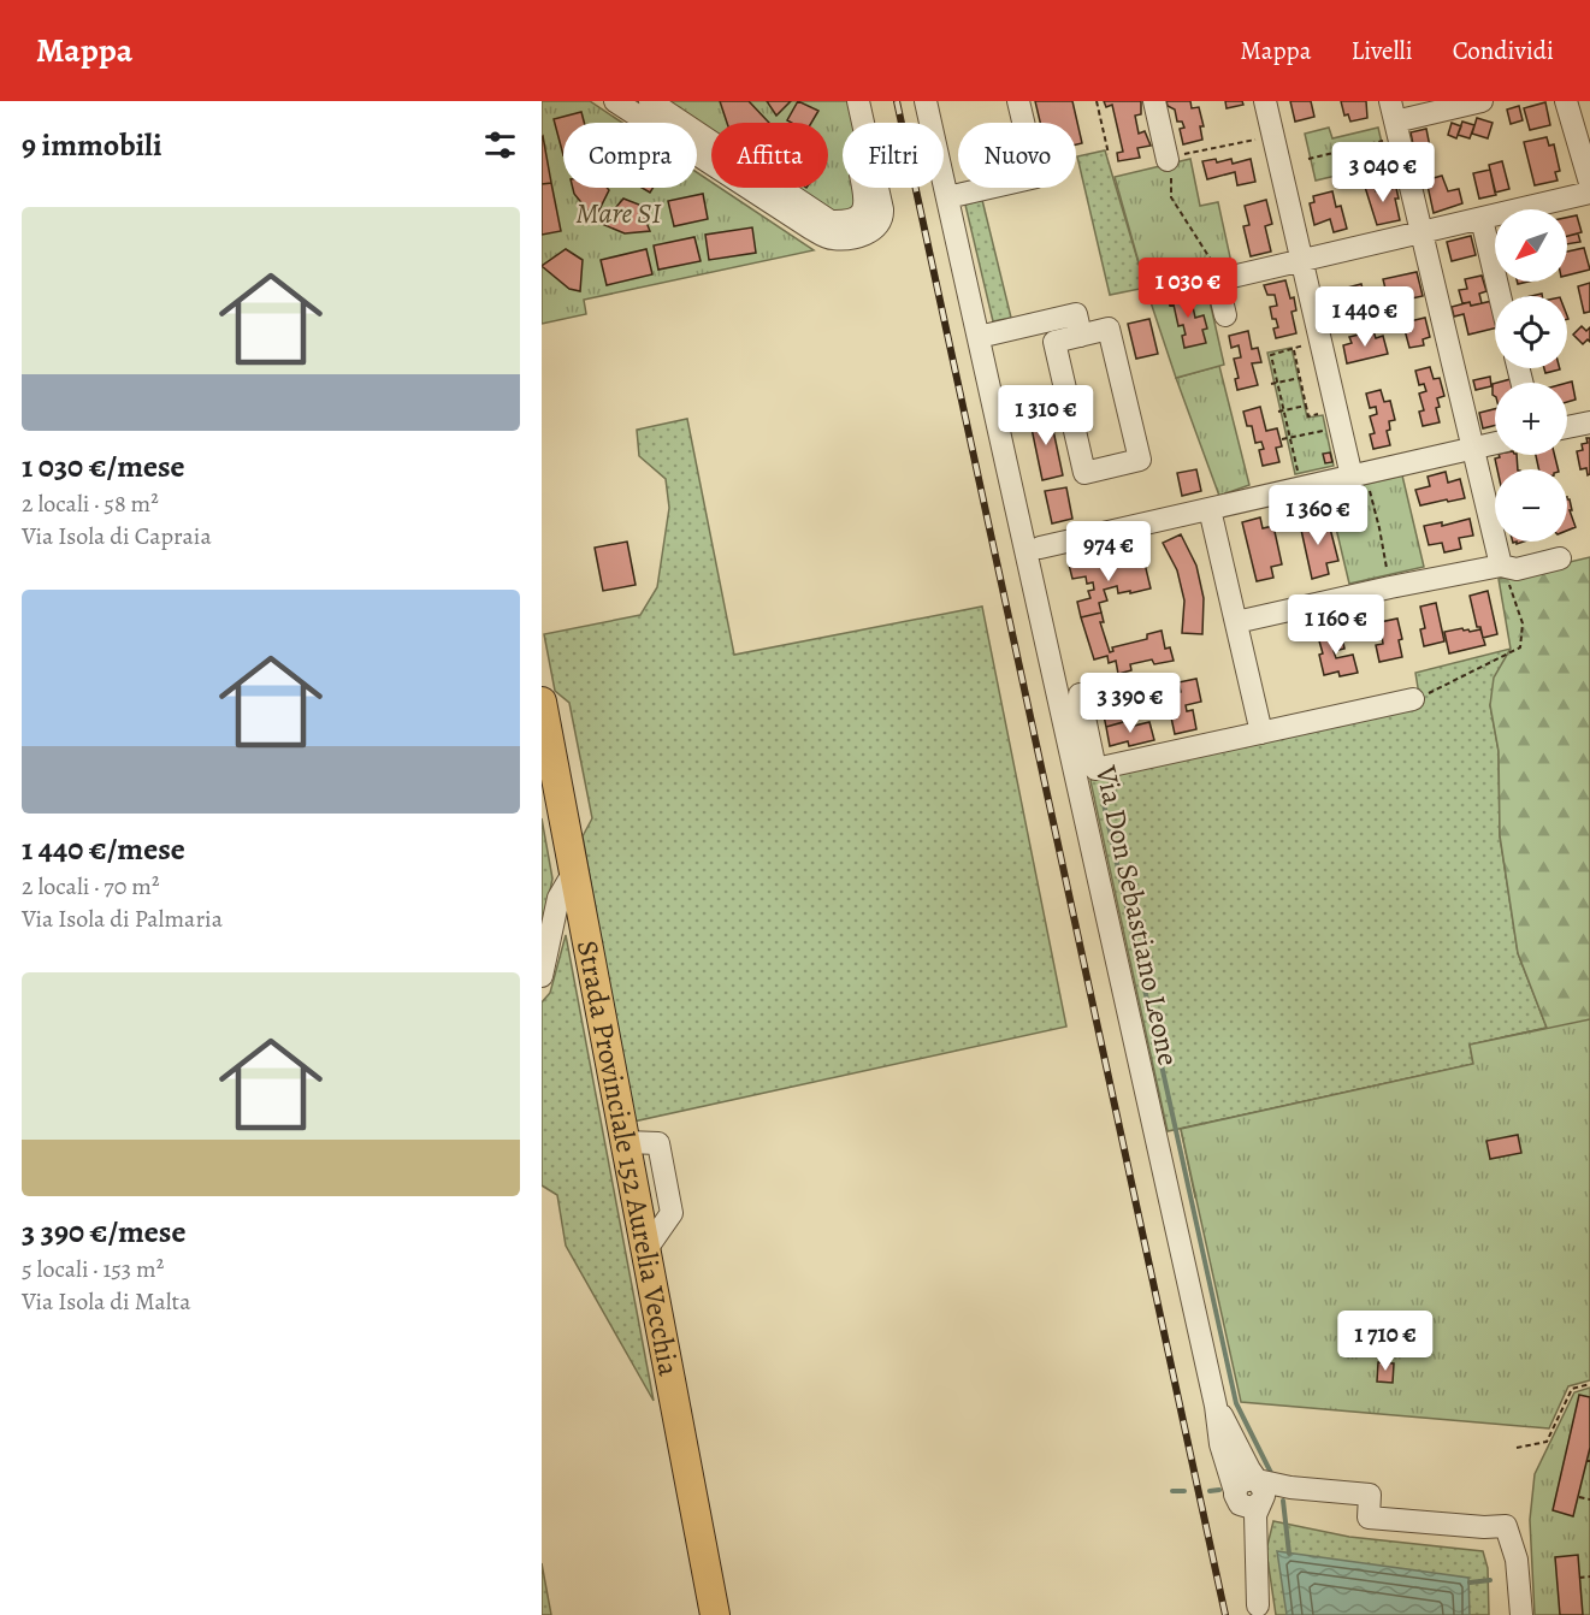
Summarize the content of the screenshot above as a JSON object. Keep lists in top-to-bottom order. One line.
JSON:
{"streets":{"main road":["Strada Provinciale 152 Aurelia Vecchia"],"street":["Via Don Sebastiano Leone"]},"parks":["Mare SI"],"north":"bottom left","page":{"header":"Mappa","nav":["Mappa","Livelli","Condividi"],"heading":"9 immobili","chip":["Compra","Affitta","Filtri","Nuovo"],"price":["3 040 €","1 030 €","1 440 €","1 310 €","1 360 €","974 €","1 160 €","3 390 €","1 710 €"],"list":[{"name":"1 030 €/mese","note":"2 locali · 58 m² · Via Isola di Capraia"},{"name":"1 440 €/mese","note":"2 locali · 70 m² · Via Isola di Palmaria"},{"name":"3 390 €/mese","note":"5 locali · 153 m² · Via Isola di Malta"}],"map_buttons":["+","−"]}}
